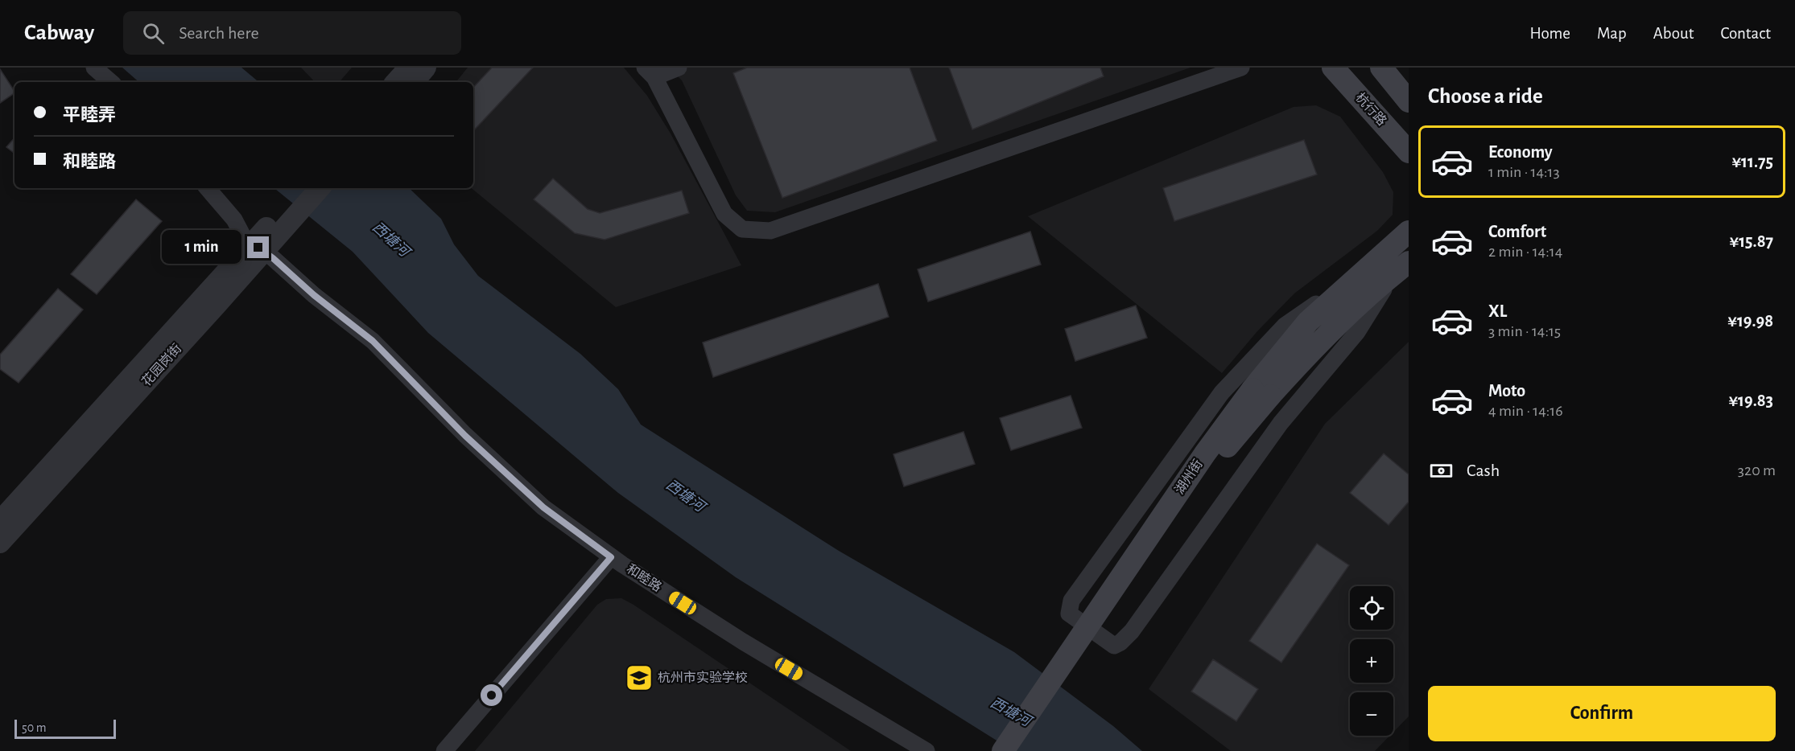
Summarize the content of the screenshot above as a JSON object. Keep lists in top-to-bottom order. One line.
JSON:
{"streets":{"main road":["杭行路","湖州街"],"street":["花园岗街","和睦路"]},"water":["西塘河"],"places":{"school or university":["杭州市实验学校"]},"scale_bar":"50 m","page":{"header":"Cabway","search":"Search here","nav":["Home","Map","About","Contact"],"heading":"Choose a ride","banner":["平睦弄","和睦路"],"list":[{"name":"Economy","note":"1 min · 14:13","value":"¥11.75"},{"name":"Comfort","note":"2 min · 14:14","value":"¥15.87"},{"name":"XL","note":"3 min · 14:15","value":"¥19.98"},{"name":"Moto","note":"4 min · 14:16","value":"¥19.83"}],"bubble":"1 min","pay":["Cash","320 m"],"map_buttons":["+","−"],"buttons":"Confirm","scale":"50 m"}}
